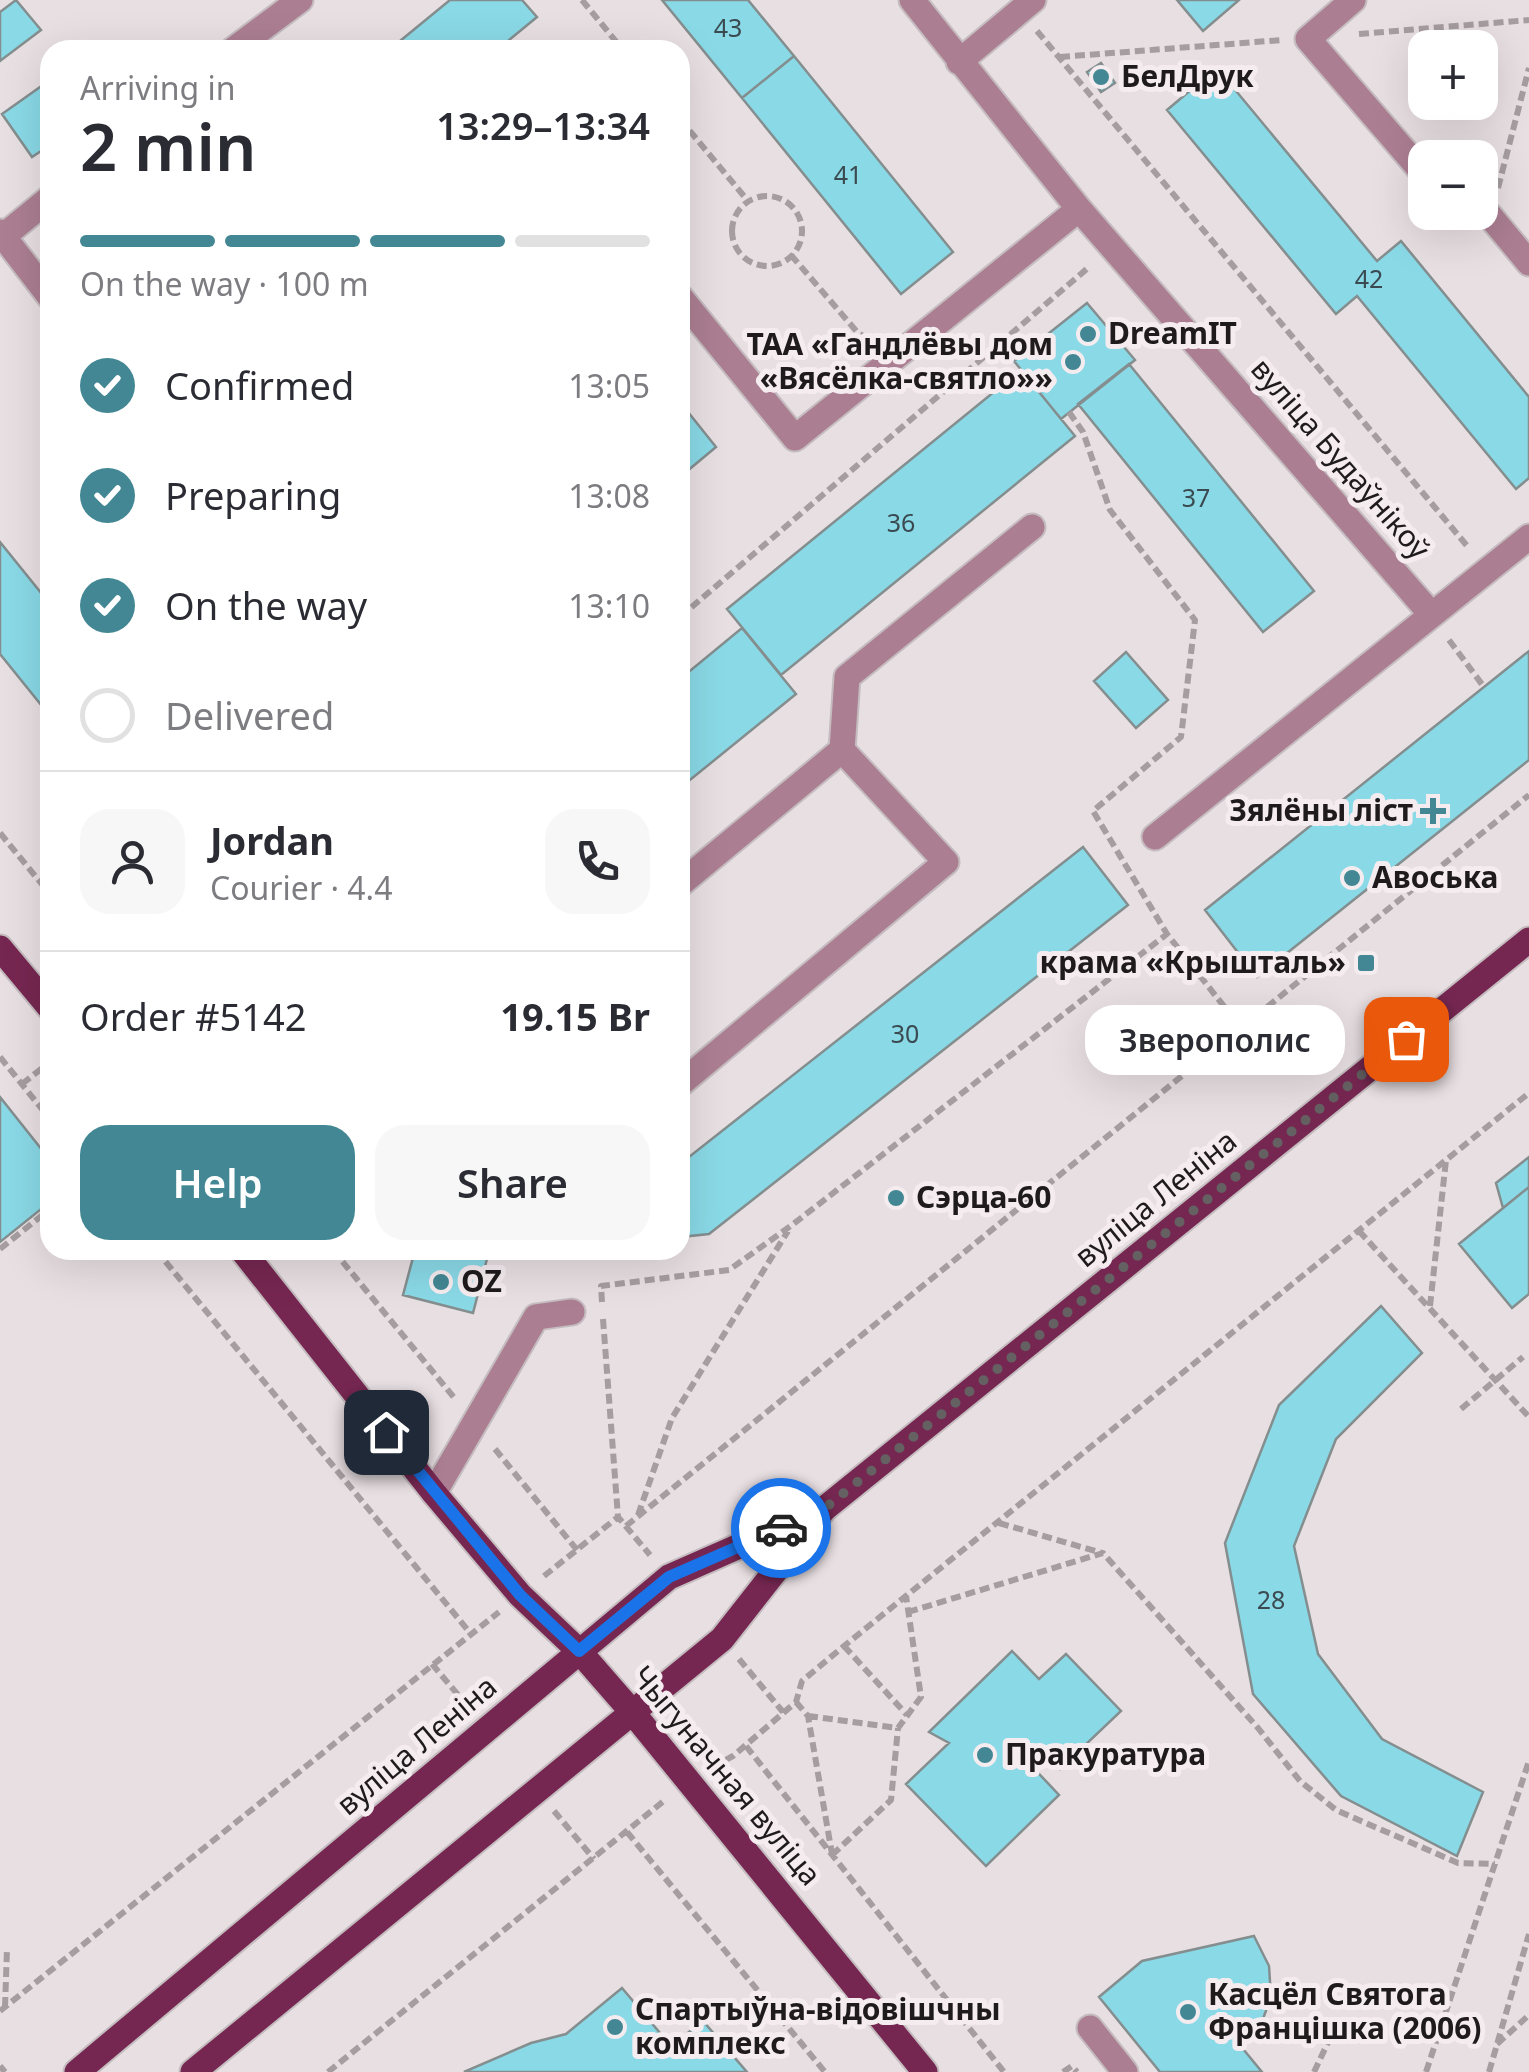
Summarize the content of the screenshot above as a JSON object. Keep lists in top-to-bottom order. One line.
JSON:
{"streets":{"main road":["вуліца Леніна","Чыгуначная вуліца"],"street":["вуліца Будаўнікоў"]},"crossings":[["вуліца Леніна","Чыгуначная вуліца"]],"places":{"other":["БелДрук","DreamIT","ТАА «Гандлёвы дом «Вясёлка-святло»»","Авоська","Зверополис","Сэрца-60","OZ","Пракуратура","Касцёл Святога Францішка (2006)","Спартыўна-відовішчны комплекс"],"health":["Зялёны ліст"],"transit":["крама «Крышталь»"]},"house_numbers":["43","41","42","37","36","30","28"],"page":{"map_buttons":["+","−"],"heading":["2 min","Arriving in","13:29–13:34"],"panel":["Jordan","Courier · 4.4","Order #5142","19.15 Br"],"bar":"On the way · 100 m","list":[["Confirmed","13:05"],["Preparing","13:08"],["On the way","13:10"],"Delivered"],"bubble":"Зверополис","buttons":["Help","Share"]}}
